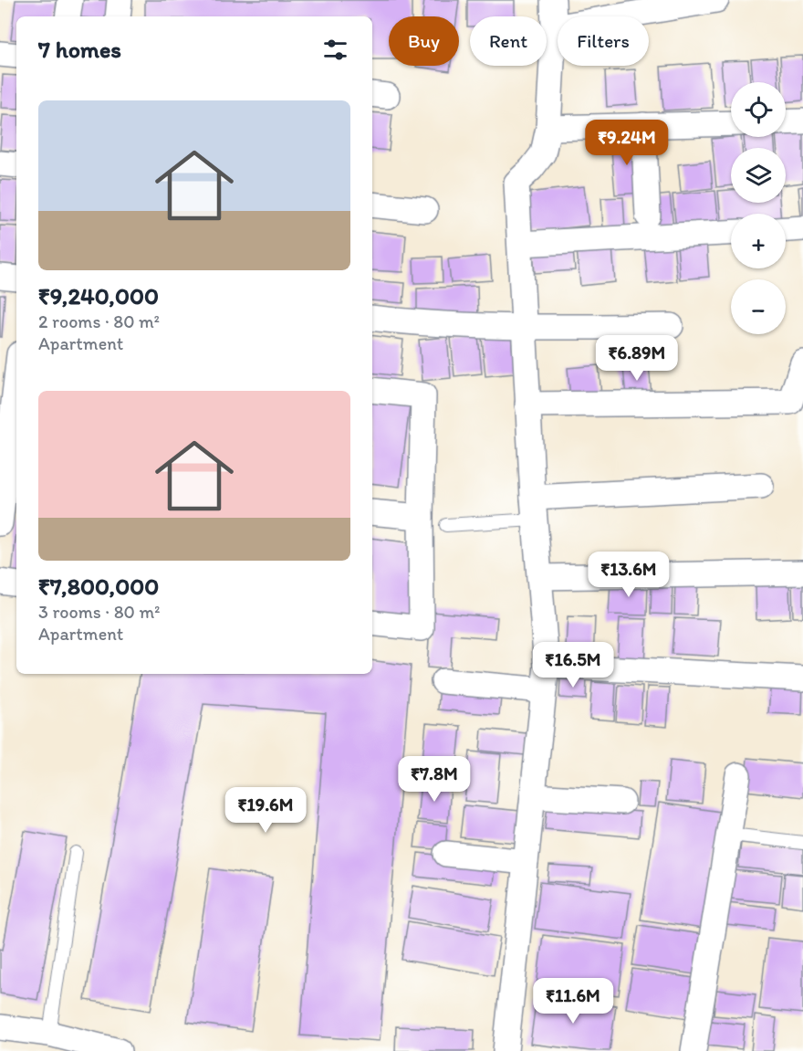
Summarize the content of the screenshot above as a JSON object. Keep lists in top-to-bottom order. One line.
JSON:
{"page":{"chip":["Buy","Rent","Filters"],"heading":"7 homes","map_buttons":["+","−"],"list":[{"name":"₹9,240,000","note":"2 rooms · 80 m² · Apartment"},{"name":"₹7,800,000","note":"3 rooms · 80 m² · Apartment"}],"price":["₹9.24M","₹6.89M","₹13.6M","₹16.5M","₹7.8M","₹19.6M","₹11.6M"]}}
